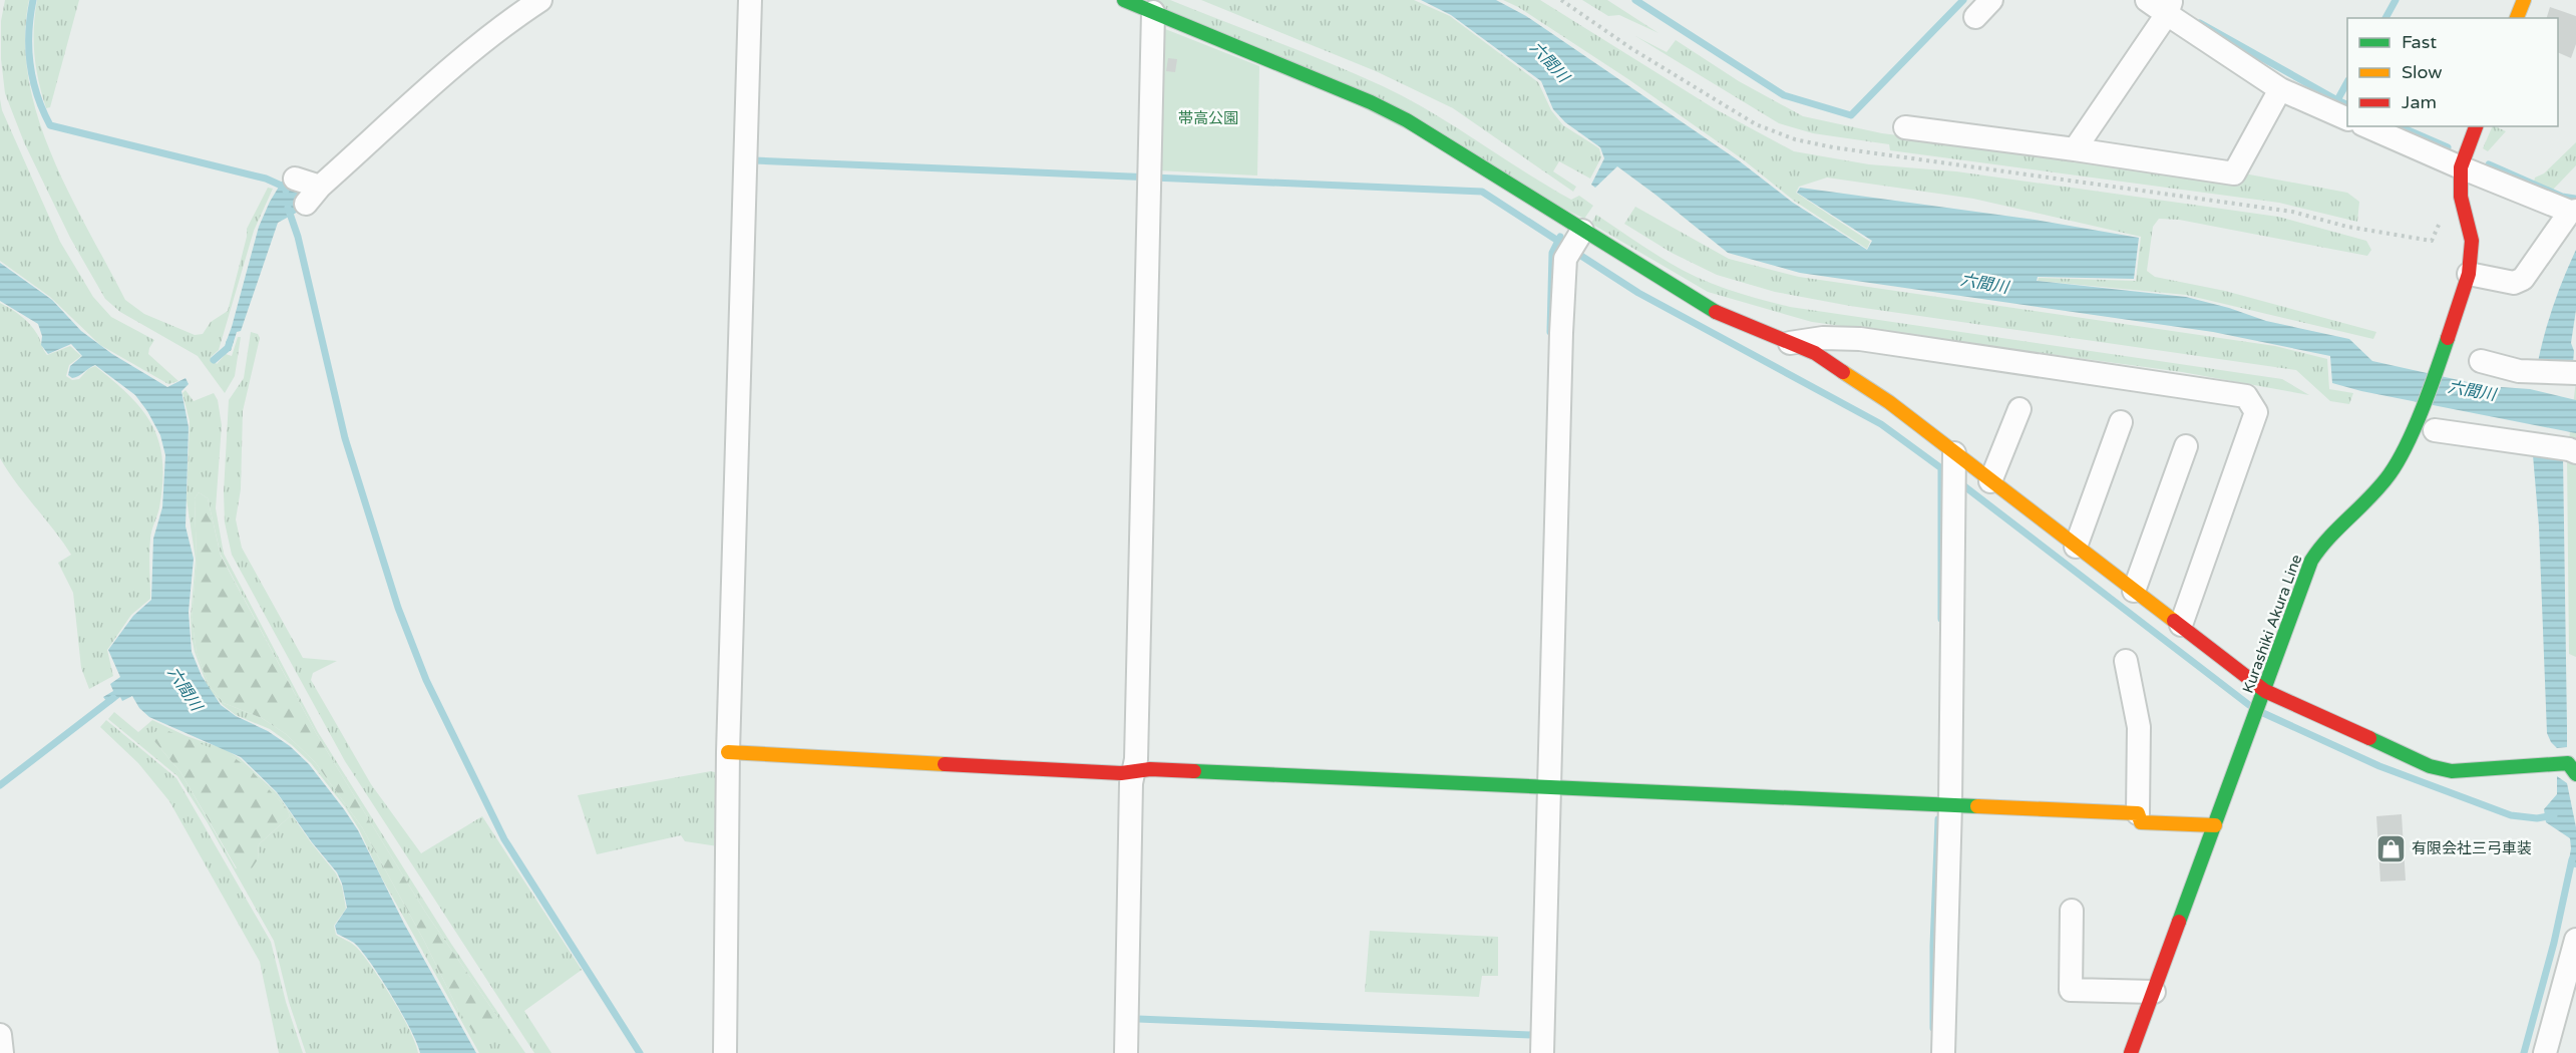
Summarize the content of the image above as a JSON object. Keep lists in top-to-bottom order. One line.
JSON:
{"streets":{"street":["Kurashiki Akura Line"]},"water":["六間川"],"parks":["帯高公園"],"places":{"shop":["有限会社三弓車装"]},"legend":["Fast","Slow","Jam"]}
